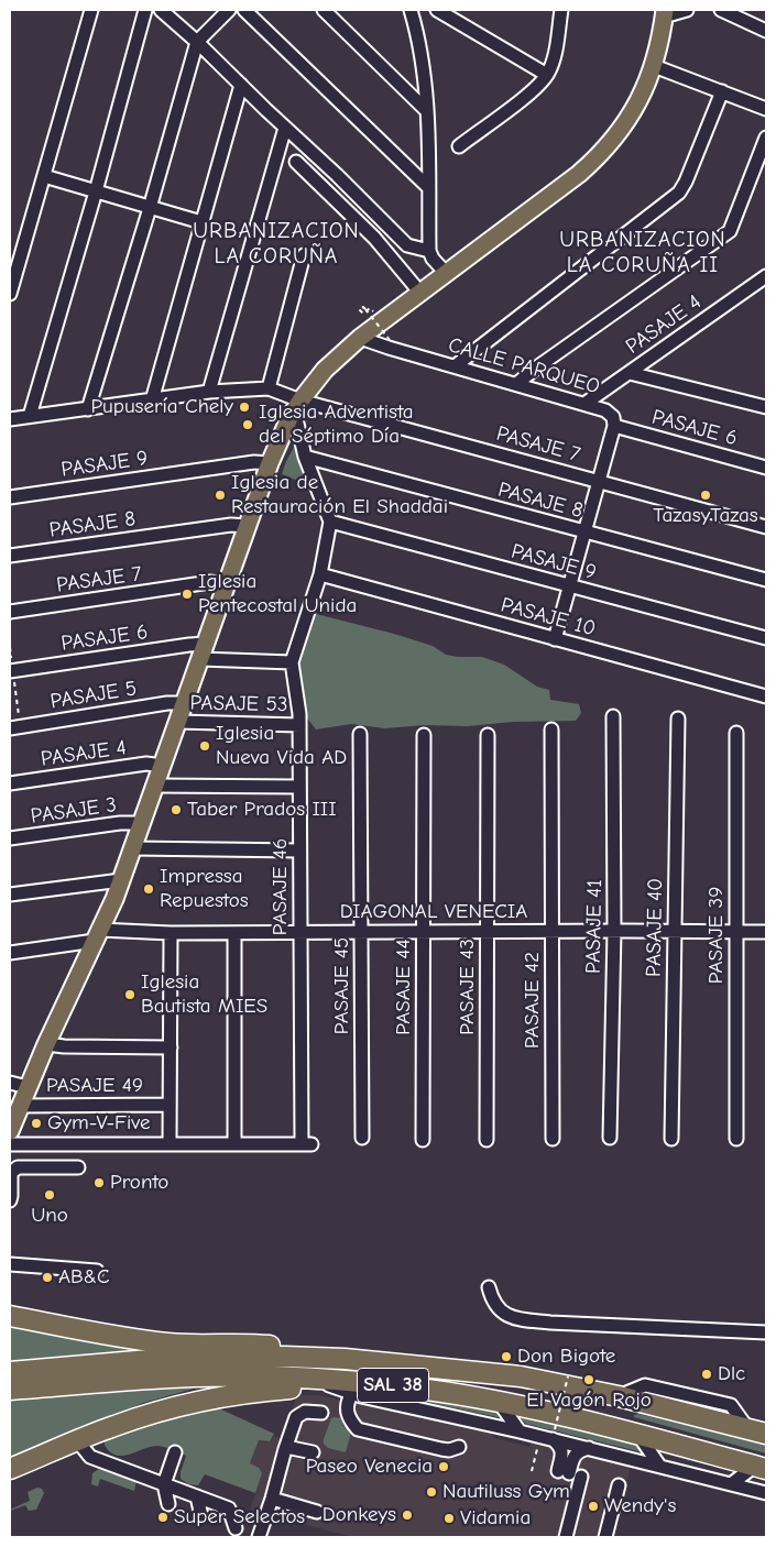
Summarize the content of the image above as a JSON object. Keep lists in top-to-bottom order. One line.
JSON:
{"streets":{"highway":["SAL 38"],"street":["PASAJE 4","CALLE PARQUEO","PASAJE 6","PASAJE 7","PASAJE 9","PASAJE 8","PASAJE 10","PASAJE 5","PASAJE 53","PASAJE 3","PASAJE 46","DIAGONAL VENECIA","PASAJE 41","PASAJE 40","PASAJE 39","PASAJE 45","PASAJE 44","PASAJE 43","PASAJE 42","PASAJE 49"]},"crossings":[["PASAJE 4","CALLE PARQUEO"],["CALLE PARQUEO","PASAJE 6"],["PASAJE 6","PASAJE 46"],["PASAJE 9","PASAJE 46"],["PASAJE 10","PASAJE 46"],["PASAJE 53","PASAJE 46"],["PASAJE 46","DIAGONAL VENECIA"],["DIAGONAL VENECIA","PASAJE 41"],["DIAGONAL VENECIA","PASAJE 40"],["DIAGONAL VENECIA","PASAJE 39"],["DIAGONAL VENECIA","PASAJE 45"],["DIAGONAL VENECIA","PASAJE 44"],["DIAGONAL VENECIA","PASAJE 43"],["DIAGONAL VENECIA","PASAJE 42"]],"districts":["URBANIZACION LA CORUÑA","URBANIZACION LA CORUÑA II"],"places":["Pupusería Chely","Iglesia Adventista del Séptimo Día","Iglesia de Restauración El Shaddai","TazasyTazas","Iglesia Pentecostal Unida","Iglesia Nueva Vida AD","Taber Prados III","Impressa Repuestos","Iglesia Bautista MIES","Gym-V-Five","Pronto","Uno","AB&C","Don Bigote","Dlc","El Vagón Rojo","Paseo Venecia","Nautiluss Gym","Wendy's","Donkeys","Super Selectos","Vidamia"]}
